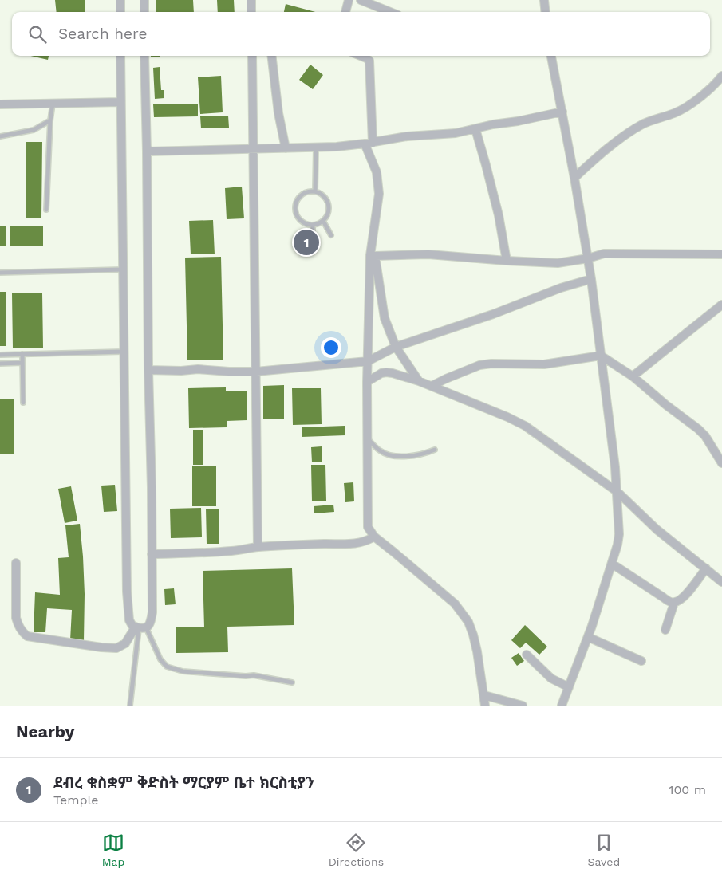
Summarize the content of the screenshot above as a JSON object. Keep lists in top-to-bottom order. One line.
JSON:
{"page":{"search":"Search here","pins":"1","heading":"Nearby","list":[{"mark":"1","name":"ደብረ ቁስቋም ቅድስት ማርያም ቤተ ክርስቲያን","note":"Temple","value":"100 m"}],"nav":["Map","Directions","Saved"]}}
